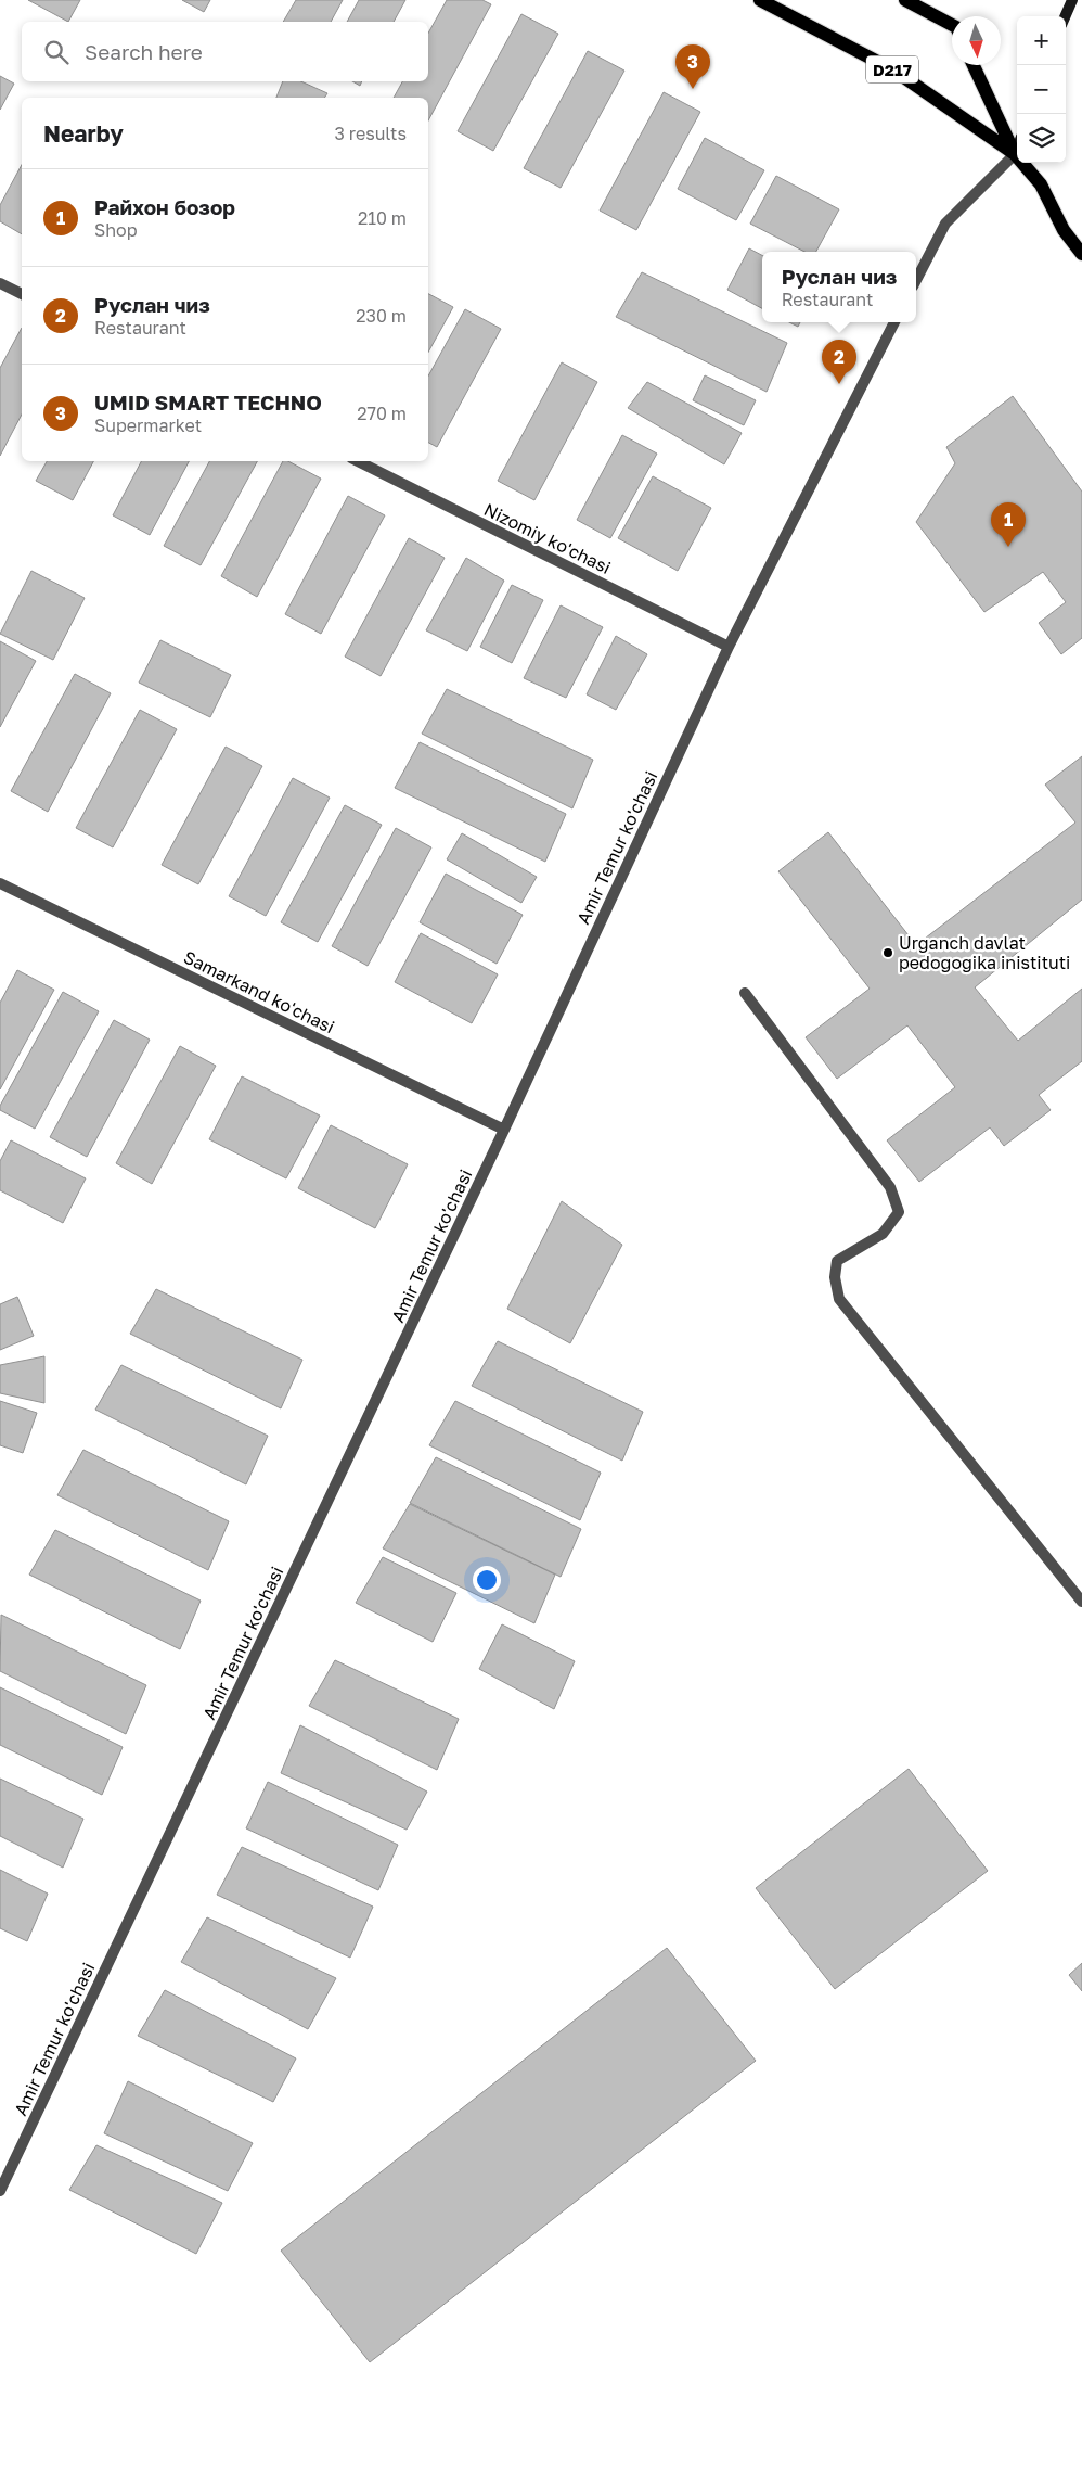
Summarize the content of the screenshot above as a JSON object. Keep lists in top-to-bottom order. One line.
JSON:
{"streets":{"main road":["D217"],"street":["Nizomiy ko'chasi","Amir Temur ko'chasi","Samarkand ko'chasi"]},"crossings":[["Nizomiy ko'chasi","Amir Temur ko'chasi"],["Amir Temur ko'chasi","Samarkand ko'chasi"]],"places":["Urganch davlat pedogogika inistituti"],"north":"bottom","page":{"map_buttons":["+","−"],"search":"Search here","pins":["3","2","1"],"heading":["Nearby","3 results"],"list":[{"mark":"1","name":"Райхон бозор","note":"Shop","value":"210 m"},{"mark":"2","name":"Руслан чиз","note":"Restaurant","value":"230 m"},{"mark":"3","name":"UMID SMART TECHNO","note":"Supermarket","value":"270 m"}],"popup":["Руслан чиз","Restaurant"]}}
